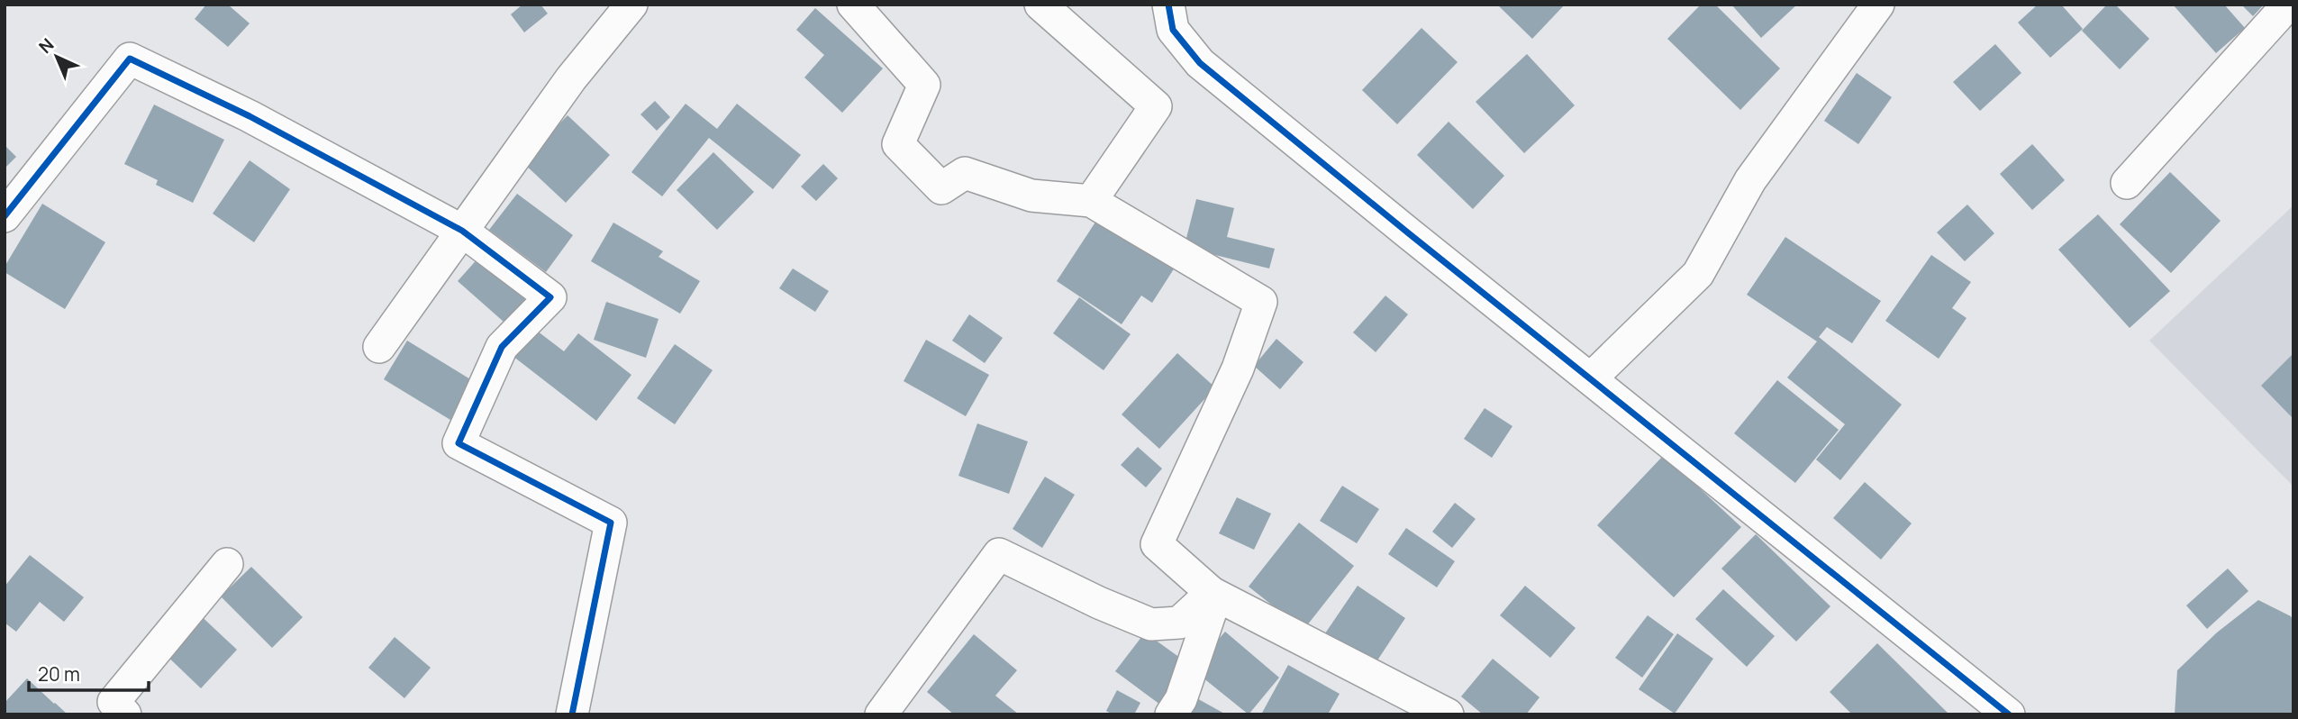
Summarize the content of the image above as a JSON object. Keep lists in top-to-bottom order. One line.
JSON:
{"scale_bar":"20 m","north":"top left"}
